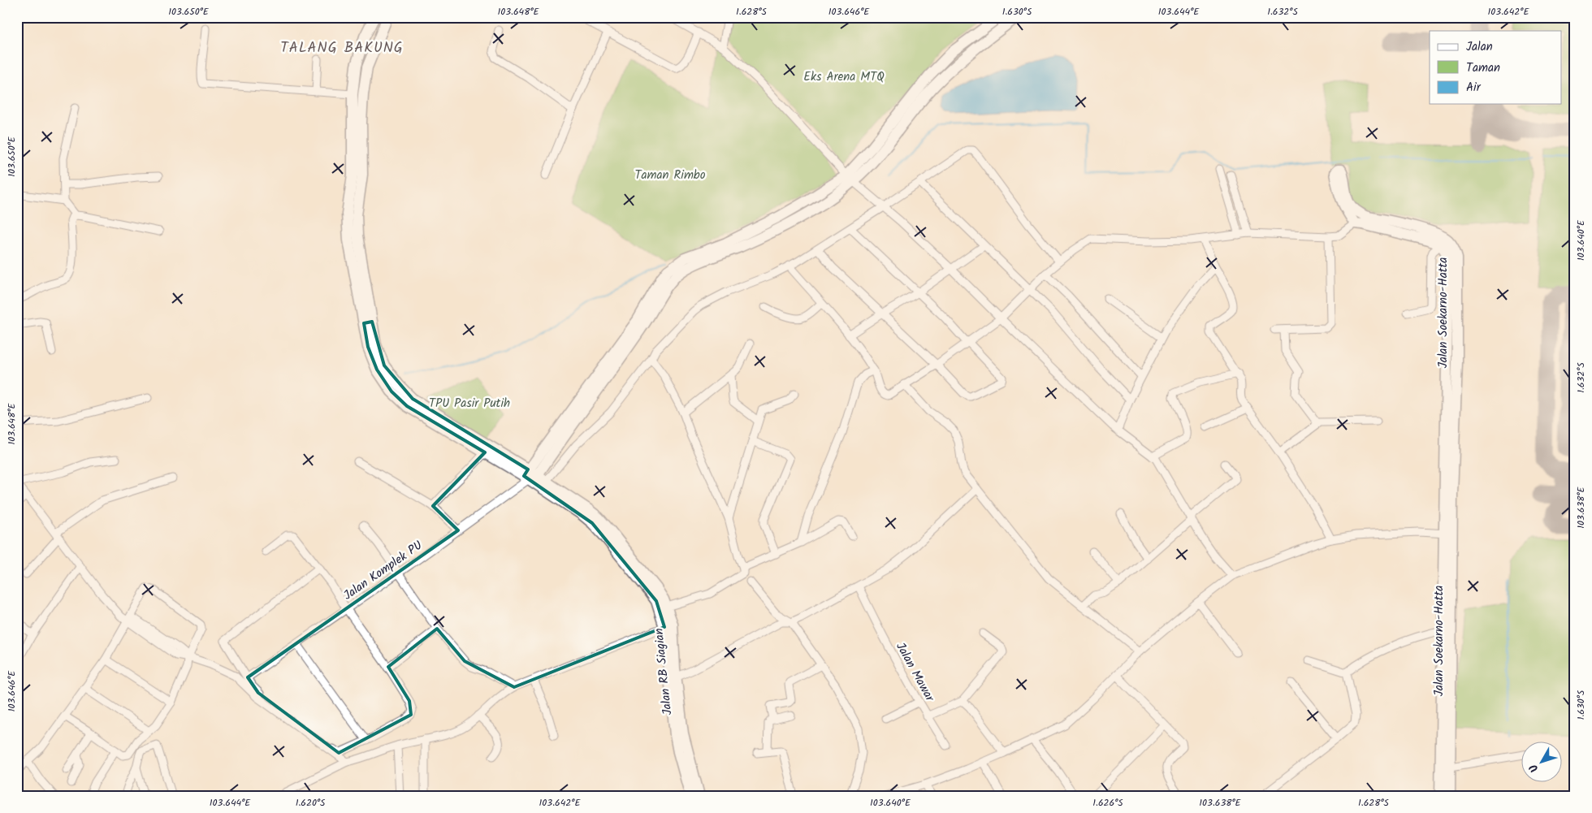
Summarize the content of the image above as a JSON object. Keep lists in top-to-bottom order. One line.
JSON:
{"streets":{"highway":["Jalan Soekarno-Hatta","Jalan RB Siagian"],"street":["Jalan Komplek PU","Jalan Mawar"]},"districts":["TALANG BAKUNG"],"parks":["Eks Arena MTQ","Taman Rimbo","TPU Pasir Putih"],"legend":["Jalan","Taman","Air"],"north":"bottom left","coordinates":["103.650°E","103.648°E","1.628°S","103.646°E","1.630°S","103.644°E","1.632°S","103.642°E","103.640°E","103.638°E","1.620°S","1.626°S"]}
